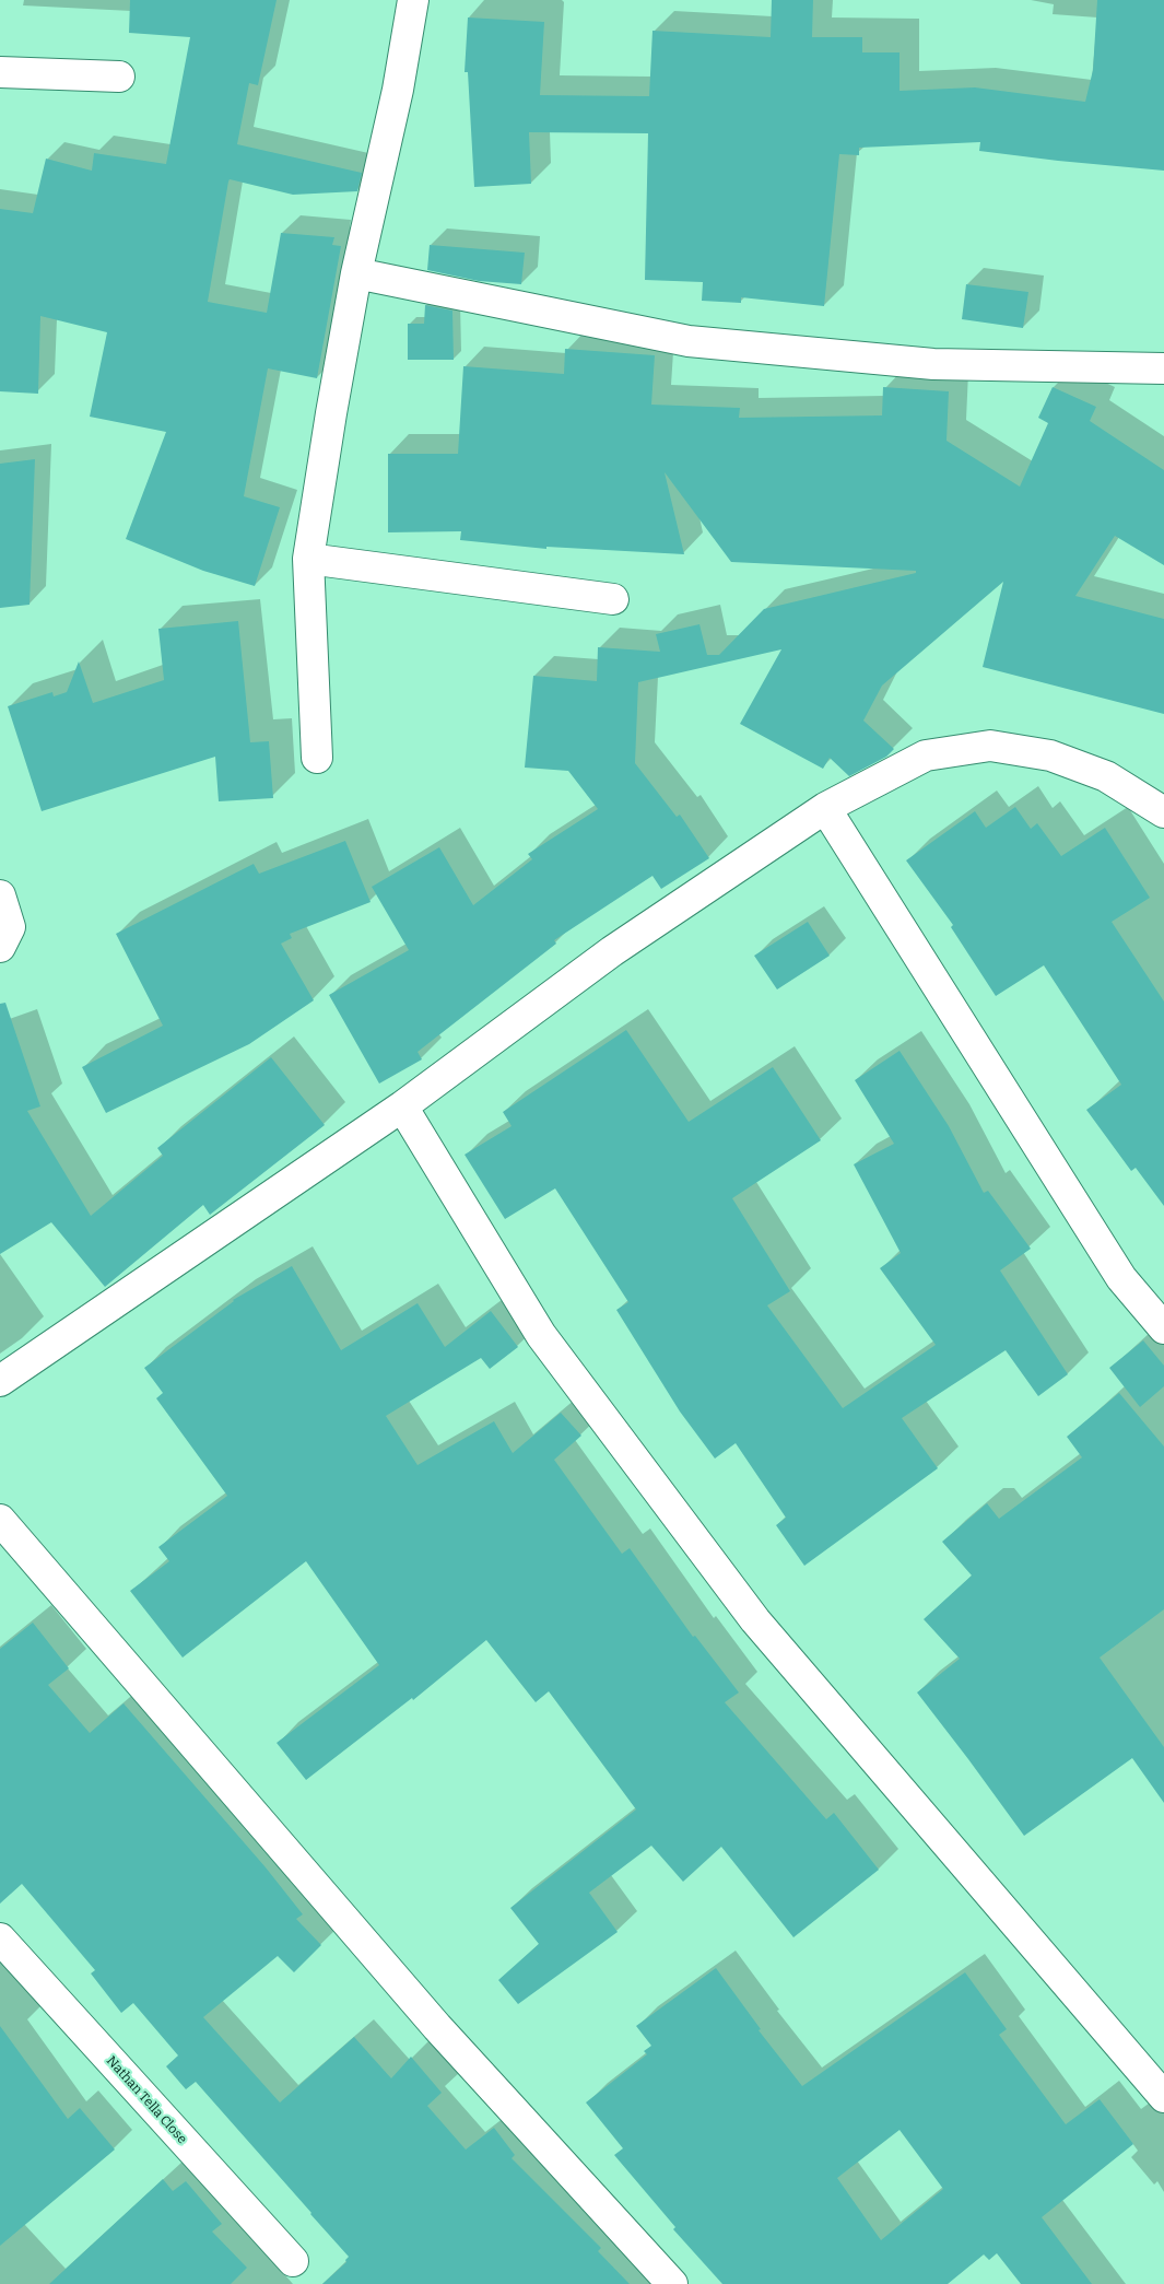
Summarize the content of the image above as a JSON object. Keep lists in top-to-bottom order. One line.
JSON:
{"streets":{"street":["Nathan Tella Close"]}}
